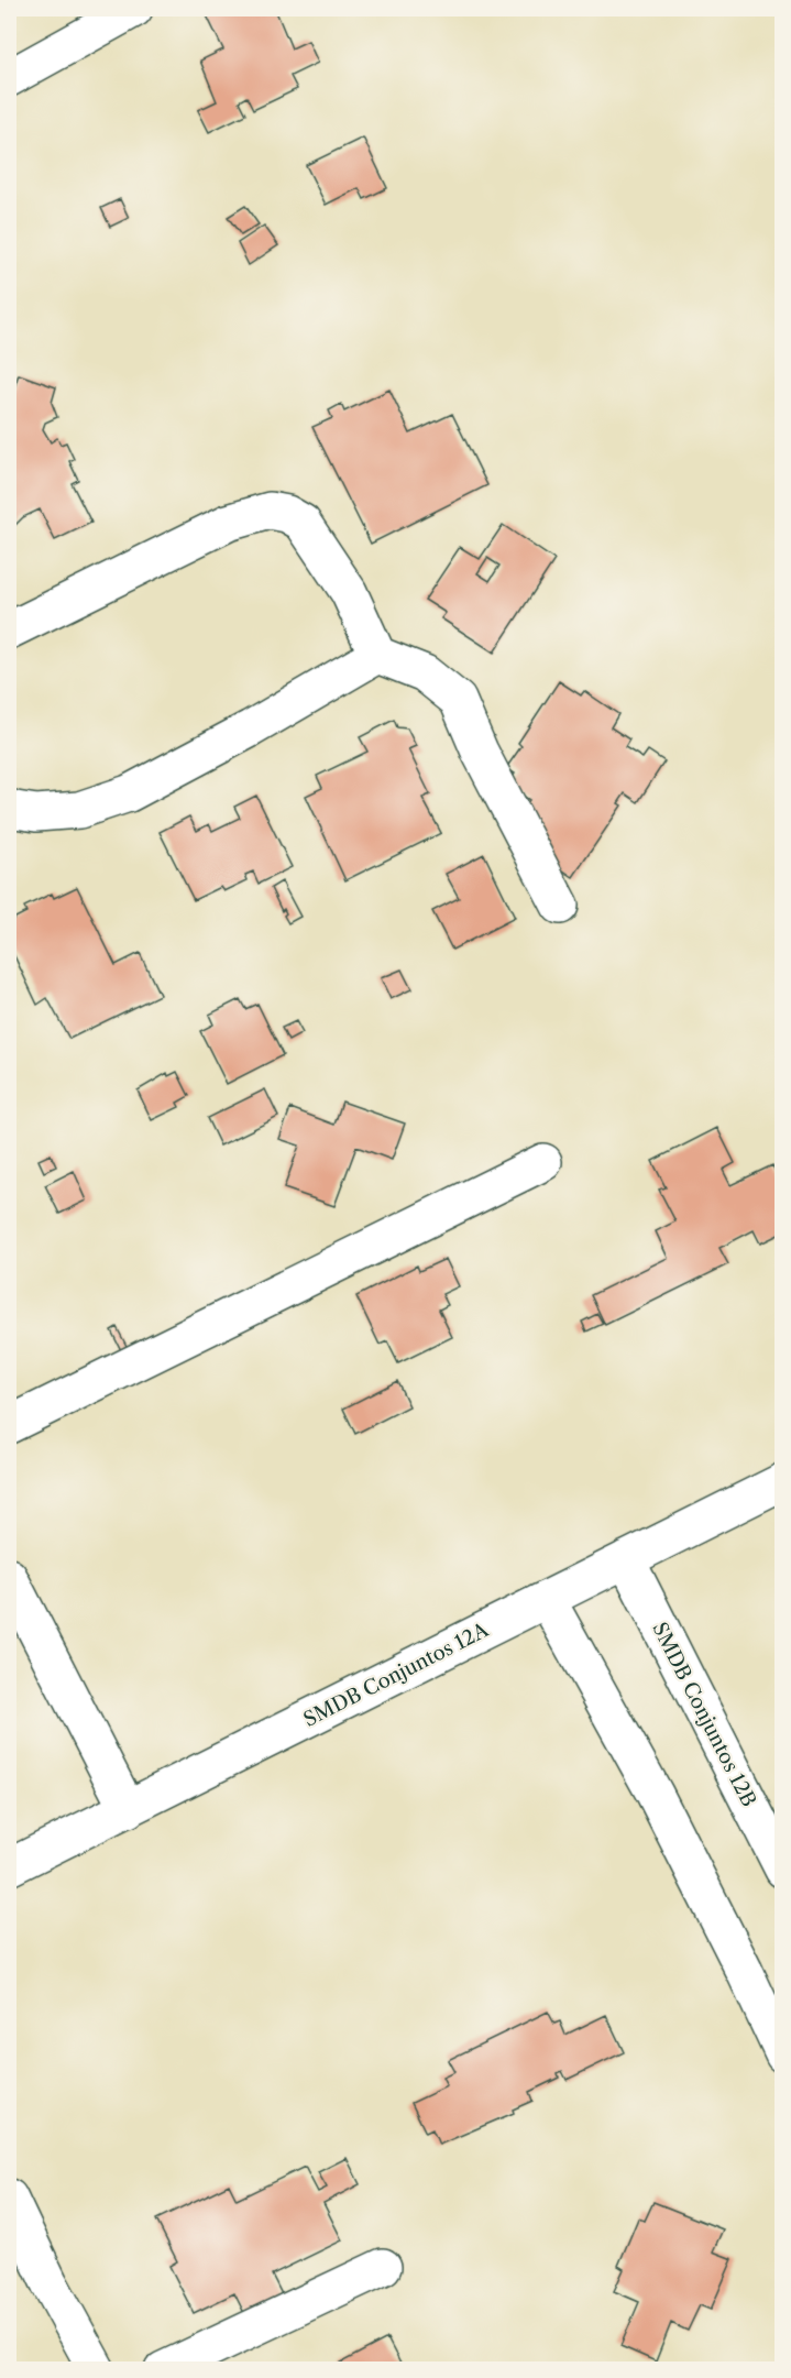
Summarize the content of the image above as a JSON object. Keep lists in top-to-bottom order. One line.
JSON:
{"streets":{"street":["SMDB Conjuntos 12A","SMDB Conjuntos 12B"]},"crossings":[["SMDB Conjuntos 12A","SMDB Conjuntos 12B"]]}
